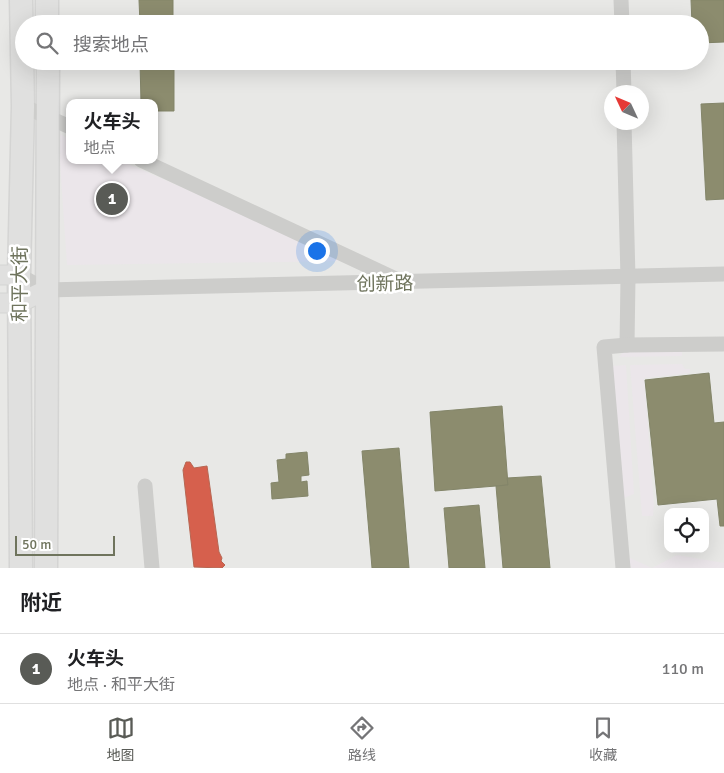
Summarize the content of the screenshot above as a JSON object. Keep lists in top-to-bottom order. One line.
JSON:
{"streets":{"highway":["和平大街"],"street":["创新路"]},"crossings":[["创新路","和平大街"]],"scale_bar":"50 m","north":"top left","page":{"search":"搜索地点","popup":["火车头","地点"],"pins":"1","scale":"50 m","heading":"附近","list":[{"mark":"1","name":"火车头","note":"地点 · 和平大街","value":"110 m"}],"nav":["地图","路线","收藏"]}}
